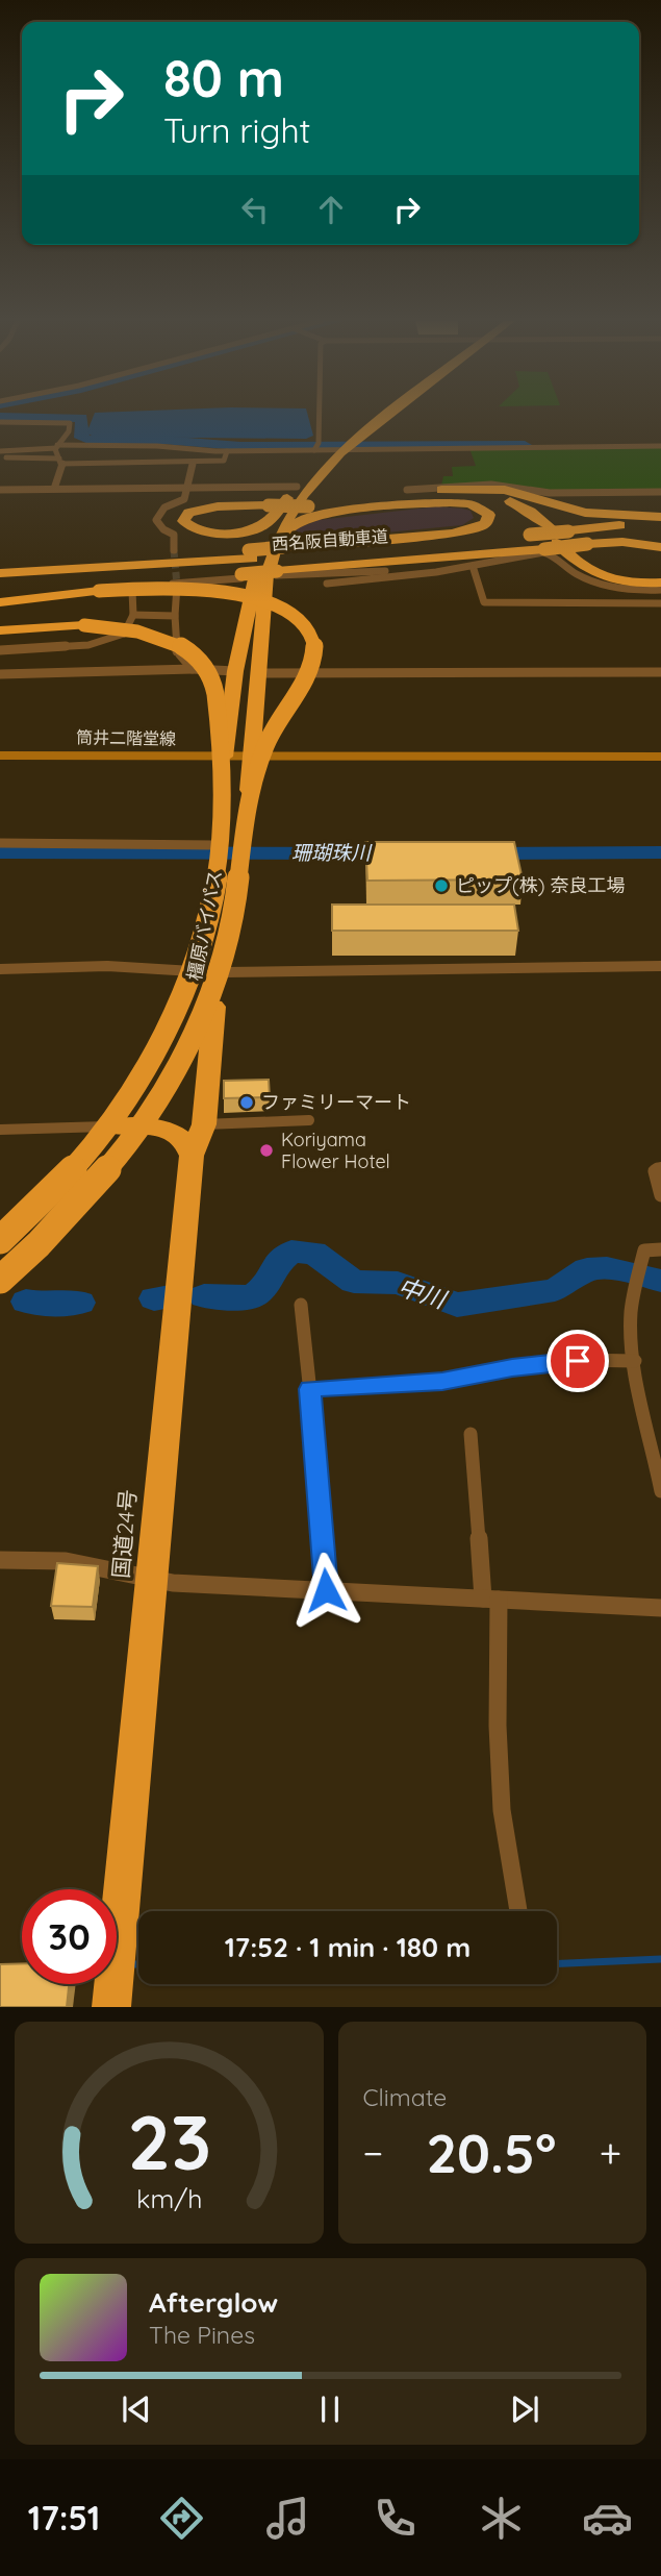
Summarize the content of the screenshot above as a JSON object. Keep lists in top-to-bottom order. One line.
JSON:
{"streets":{"highway":["西名阪自動車道","橿原バイパス","国道24号"],"street":["筒井二階堂線"]},"crossings":[["西名阪自動車道","橿原バイパス"],["筒井二階堂線","橿原バイパス"],["橿原バイパス","国道24号"]],"water":["珊瑚珠川","中川"],"places":["ピップ(株) 奈良工場","ファミリーマート","Koriyama Flower Hotel"],"page":{"turn":["80 m","Turn right"],"limit":"30","trip":"17:52 · 1 min · 180 m","tile":"Climate","heat":["−","20.5°","+"],"song":["Afterglow","The Pines"],"tabs":"17:51","gauge":["23","km/h"]}}
